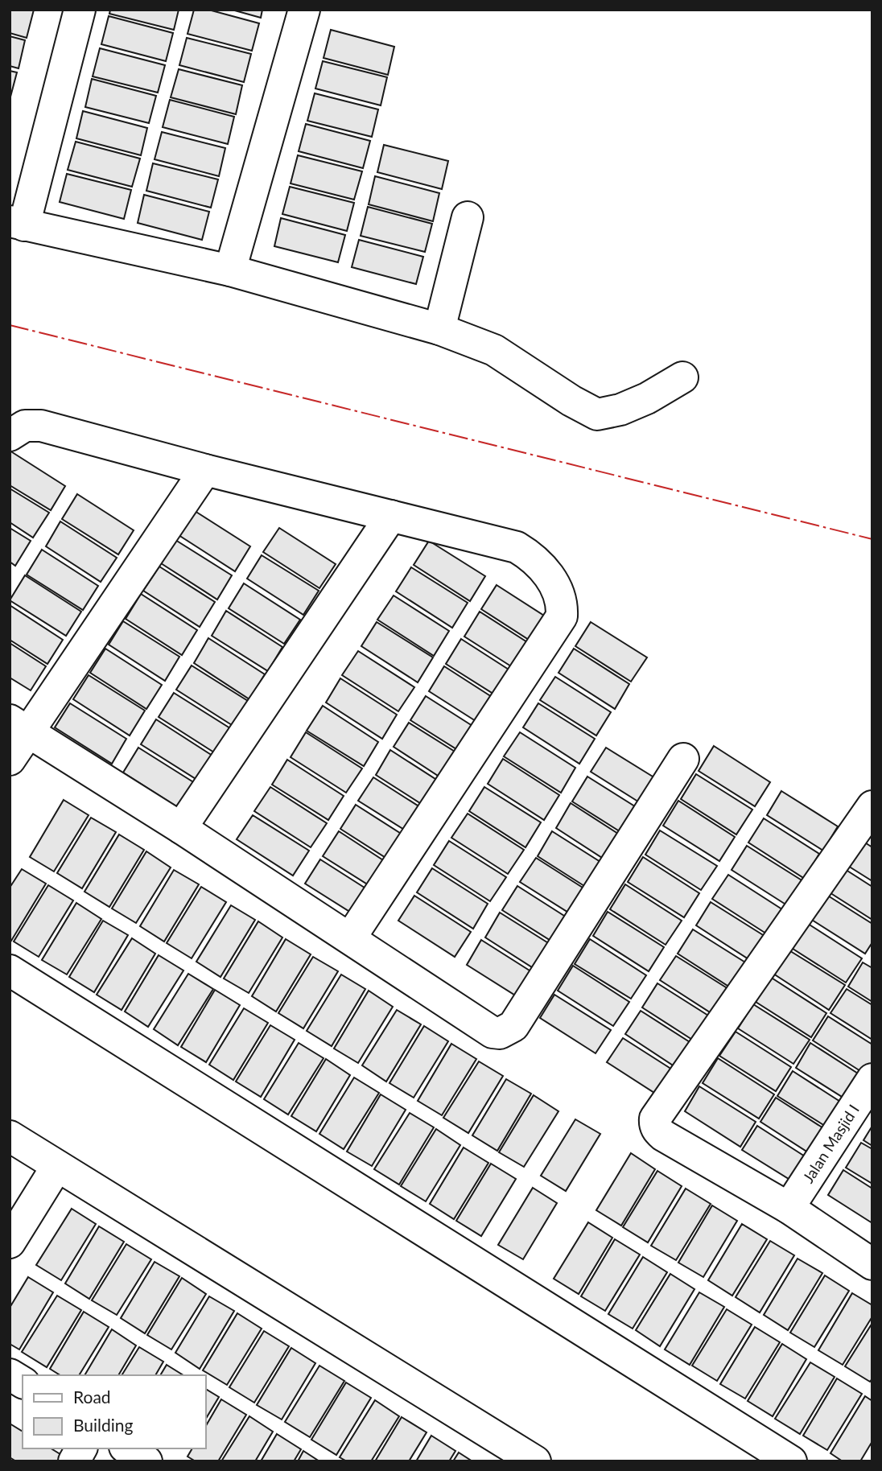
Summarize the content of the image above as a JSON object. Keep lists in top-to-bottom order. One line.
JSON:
{"streets":{"street":["Jalan Masjid I"]},"legend":["Road","Building"]}
